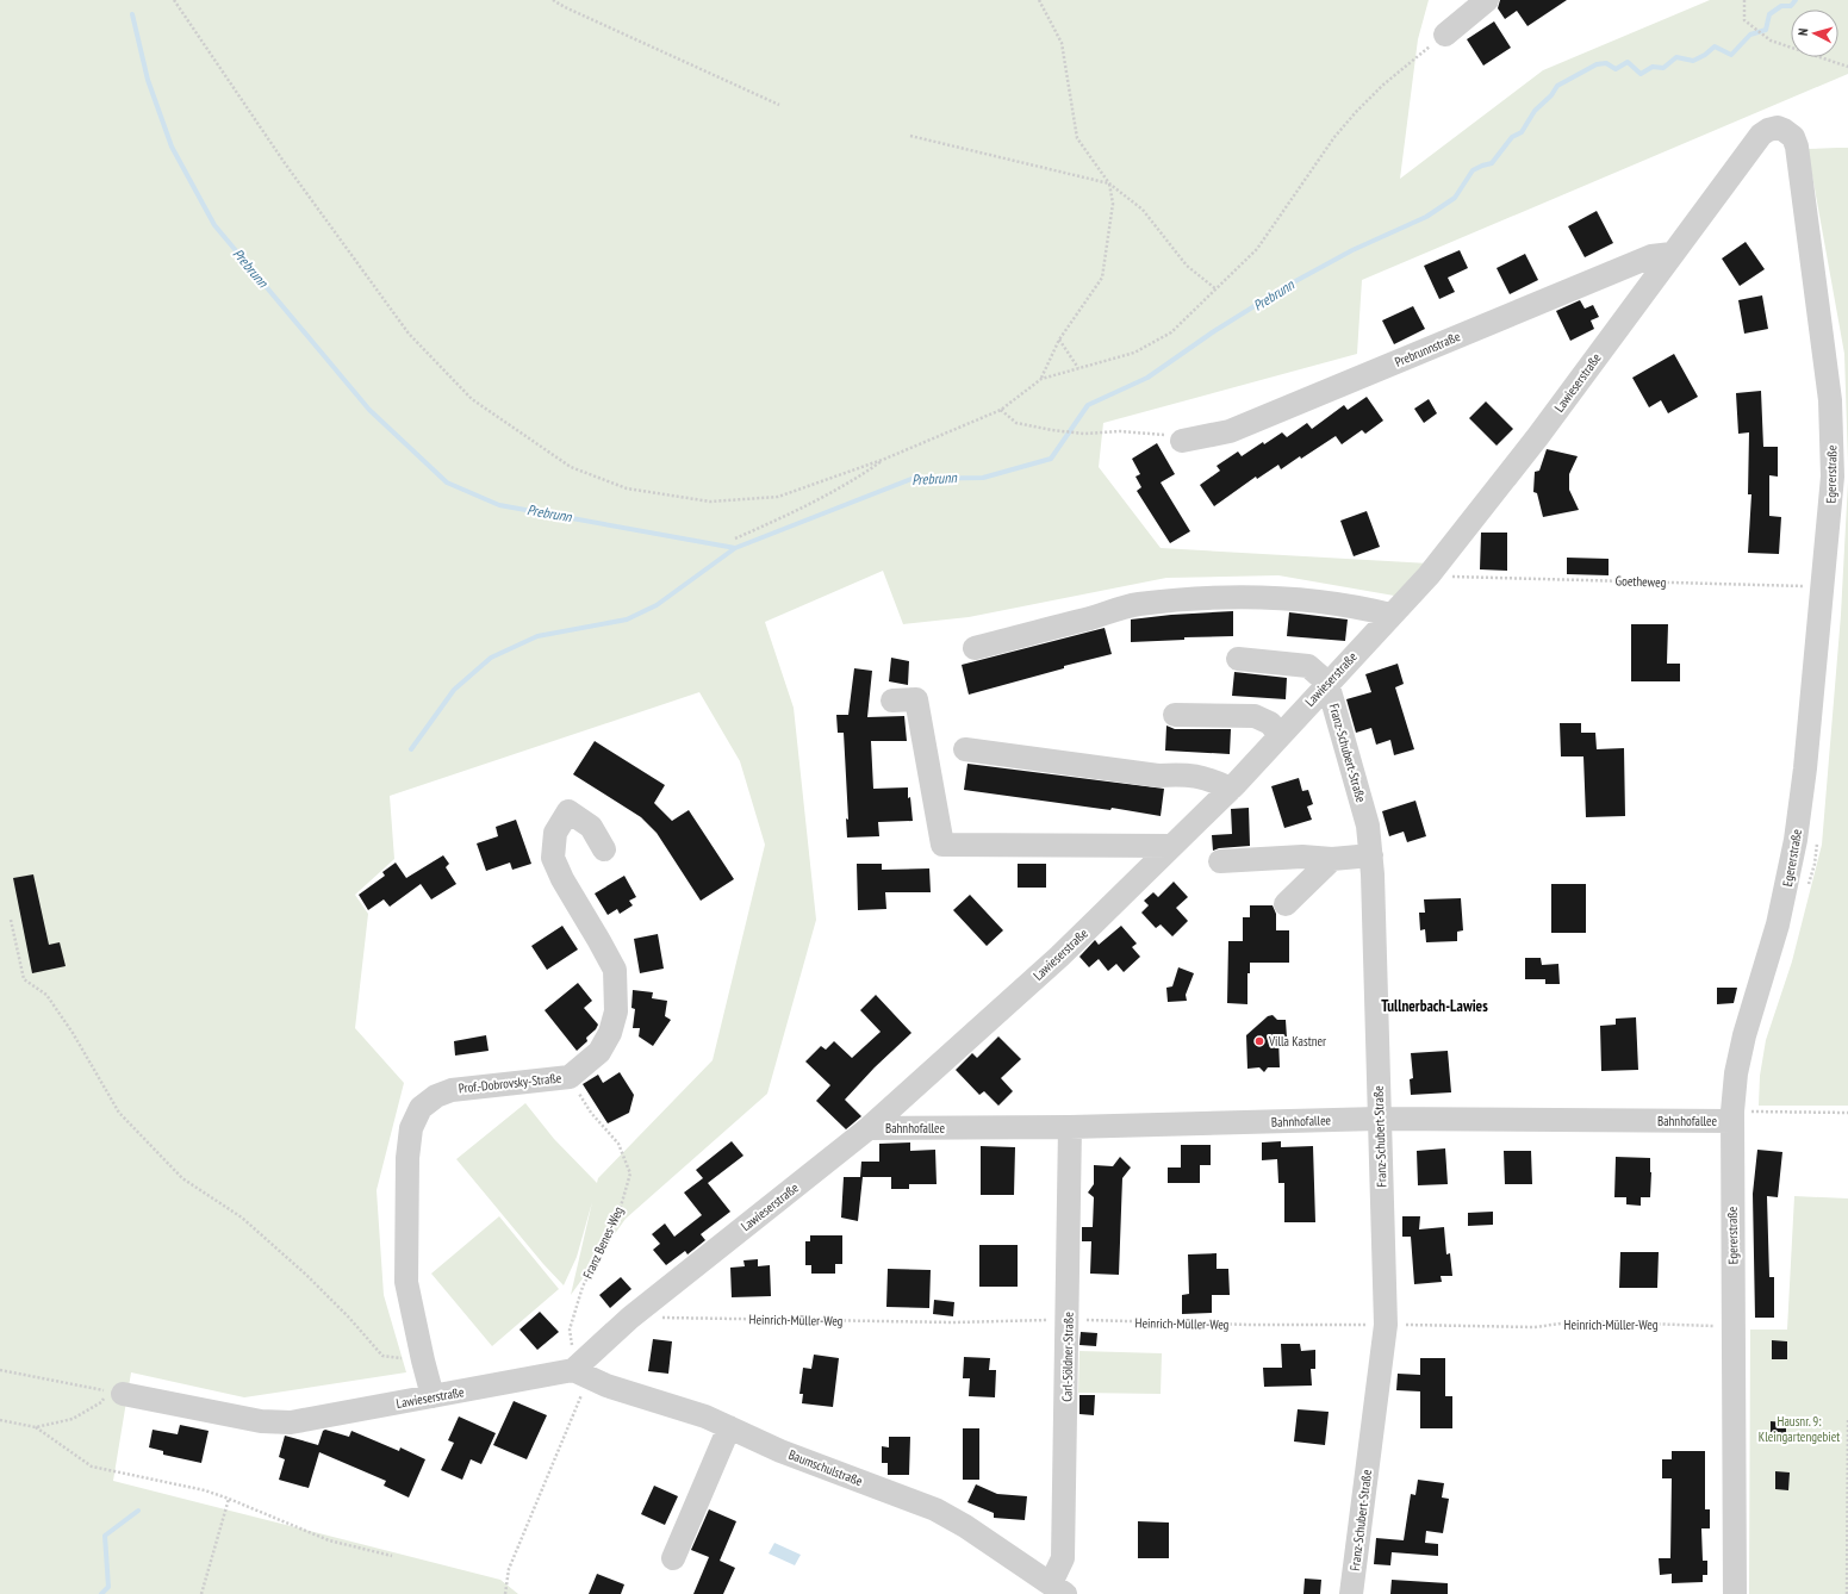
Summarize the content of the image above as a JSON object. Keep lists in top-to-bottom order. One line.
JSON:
{"streets":{"street":["Prebrunnstraße","Lawieserstraße","Egererstraße","Franz-Schubert-Straße","Prof.-Dobrovsky-Straße","Bahnhofallee","Carl-Söldner-Straße","Baumschulstraße"],"path":["Goetheweg","Franz Benes-Weg","Heinrich-Müller-Weg"]},"crossings":[["Prebrunnstraße","Lawieserstraße"],["Lawieserstraße","Egererstraße"],["Lawieserstraße","Goetheweg"],["Lawieserstraße","Franz-Schubert-Straße"],["Lawieserstraße","Prof.-Dobrovsky-Straße"],["Lawieserstraße","Bahnhofallee"],["Lawieserstraße","Franz Benes-Weg"],["Lawieserstraße","Heinrich-Müller-Weg"],["Lawieserstraße","Baumschulstraße"],["Egererstraße","Goetheweg"],["Egererstraße","Bahnhofallee"],["Egererstraße","Heinrich-Müller-Weg"],["Franz-Schubert-Straße","Bahnhofallee"],["Franz-Schubert-Straße","Heinrich-Müller-Weg"],["Prof.-Dobrovsky-Straße","Franz Benes-Weg"],["Bahnhofallee","Carl-Söldner-Straße"],["Franz Benes-Weg","Baumschulstraße"],["Heinrich-Müller-Weg","Carl-Söldner-Straße"],["Carl-Söldner-Straße","Baumschulstraße"]],"districts":["Tullnerbach-Lawies"],"water":["Prebrunn"],"parks":["Hausnr. 9: Kleingartengebiet"],"places":["Villa Kastner"],"north":"left"}
